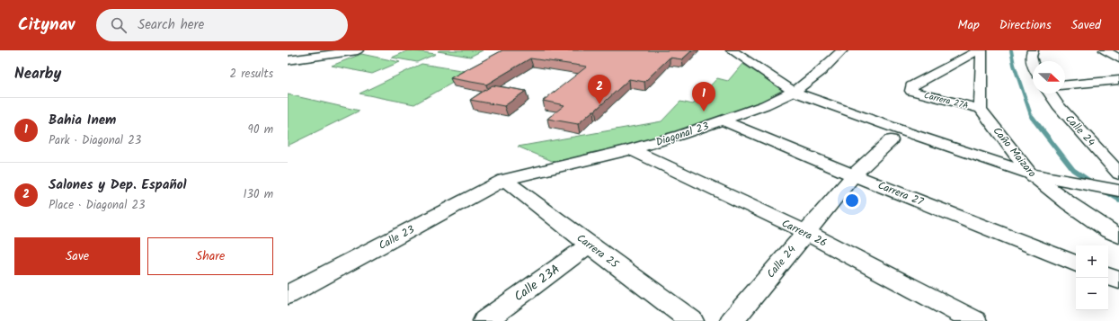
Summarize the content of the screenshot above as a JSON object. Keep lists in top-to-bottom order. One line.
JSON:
{"streets":{"street":["Carrera 27A","Calle 24","Diagonal 23","Caño Maizaro","Carrera 27","Carrera 26","Calle 23","Carrera 25","Calle 23A"]},"crossings":[["Carrera 27A","Caño Maizaro"],["Calle 24","Carrera 27"],["Calle 24","Carrera 26"],["Diagonal 23","Carrera 27"],["Diagonal 23","Carrera 26"],["Diagonal 23","Calle 23"],["Diagonal 23","Carrera 25"],["Calle 23","Carrera 25"],["Carrera 25","Calle 23A"]],"north":"right","page":{"header":"Citynav","search":"Search here","nav":["Map","Directions","Saved"],"heading":["Nearby","2 results"],"pins":["2","1"],"list":[{"mark":"1","name":"Bahia Inem","note":"Park · Diagonal 23","value":"90 m"},{"mark":"2","name":"Salones y Dep. Español","note":"Place · Diagonal 23","value":"130 m"}],"buttons":["Save","Share"],"map_buttons":["+","−"]}}
